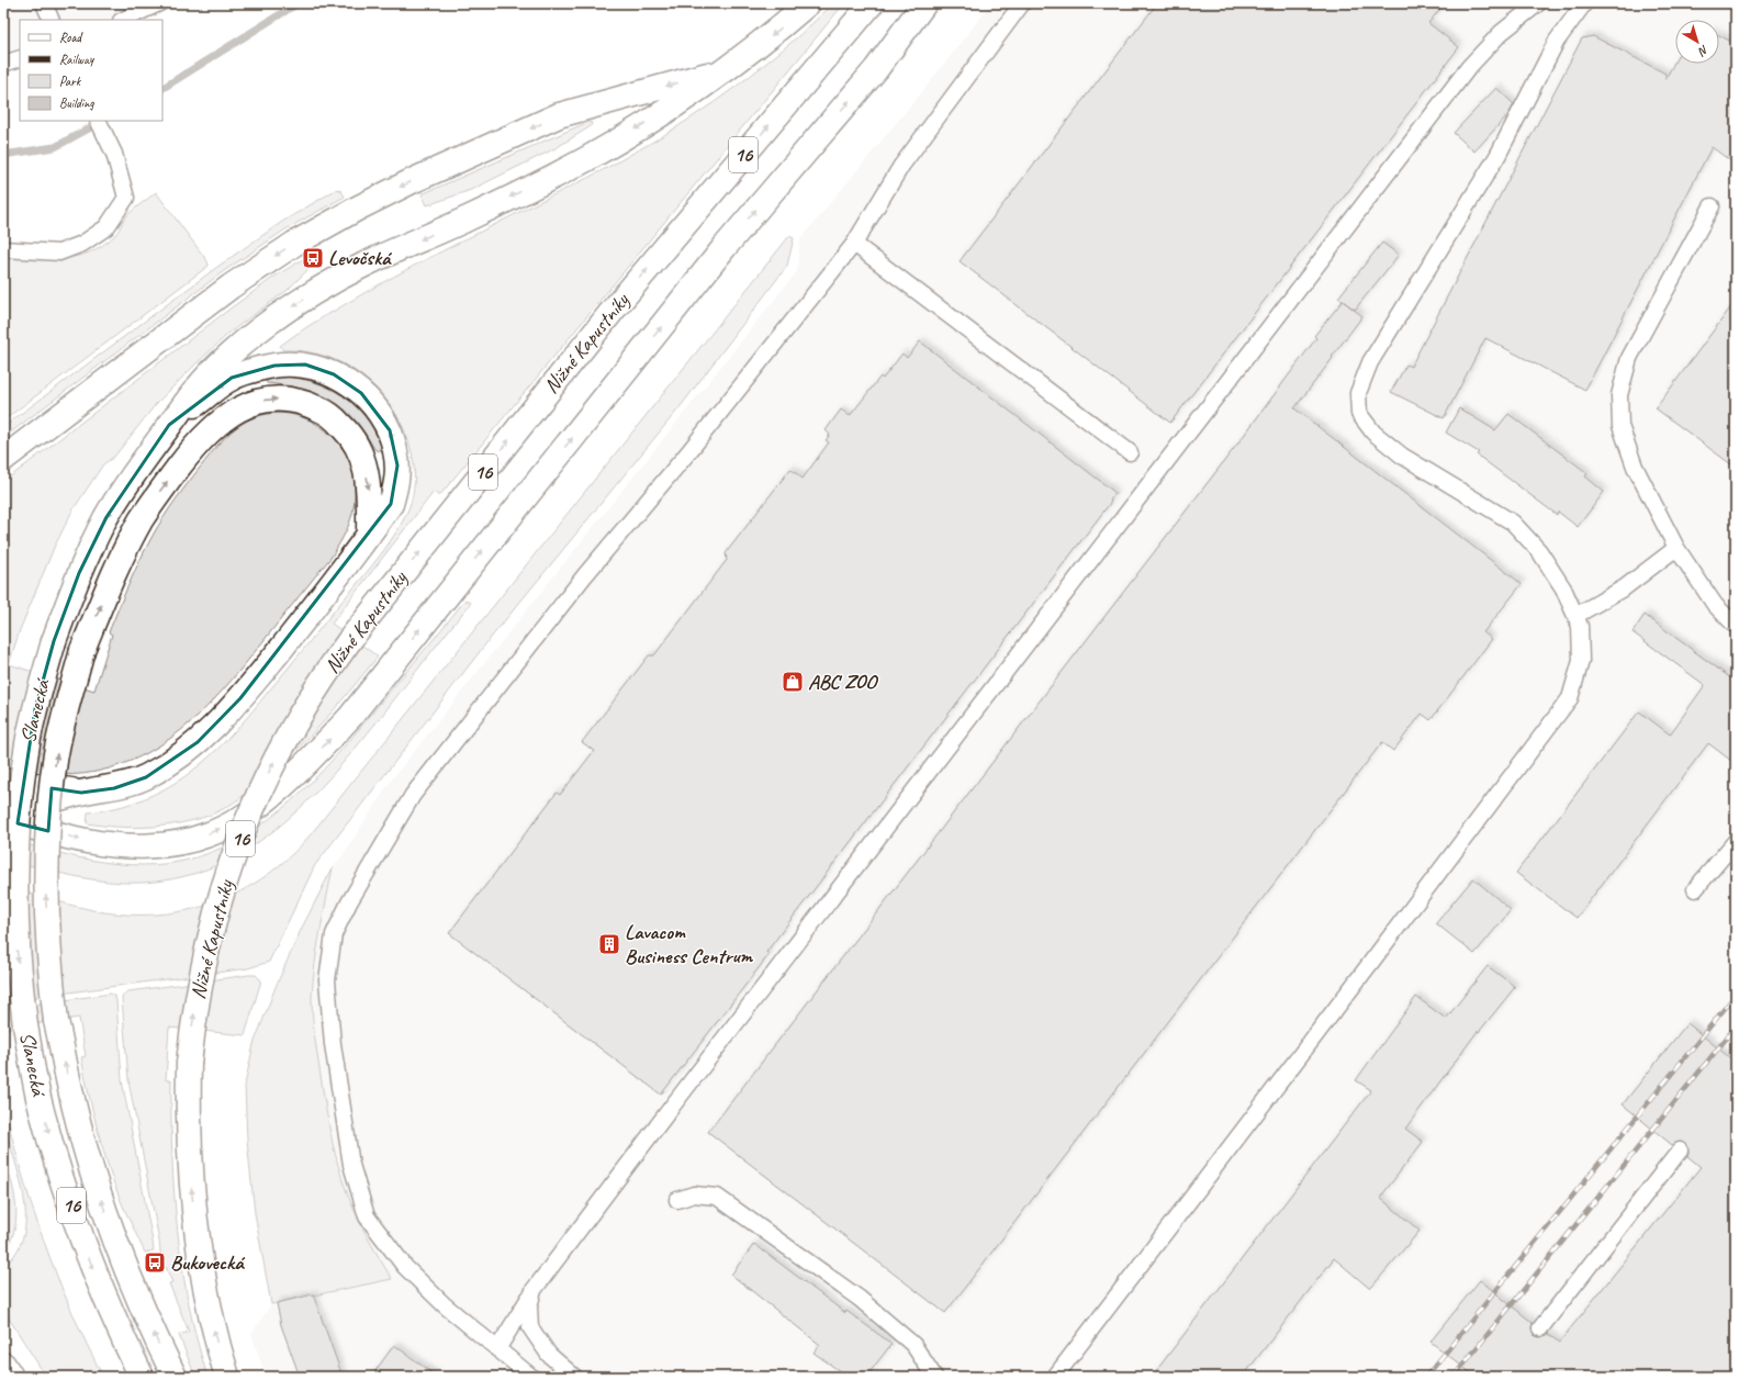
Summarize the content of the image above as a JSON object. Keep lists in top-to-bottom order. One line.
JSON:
{"streets":{"main road":["16","Nižné Kapustníky","Slanecká"]},"crossings":[["16","Slanecká"]],"one_way":["Nižné Kapustníky","Slanecká"],"places":{"bus stop":["Levočská","Bukovecká"],"shop":["ABC ZOO"],"building":["Lavacom Business Centrum"]},"legend":["Road","Railway","Park","Building"],"north":"bottom right"}
